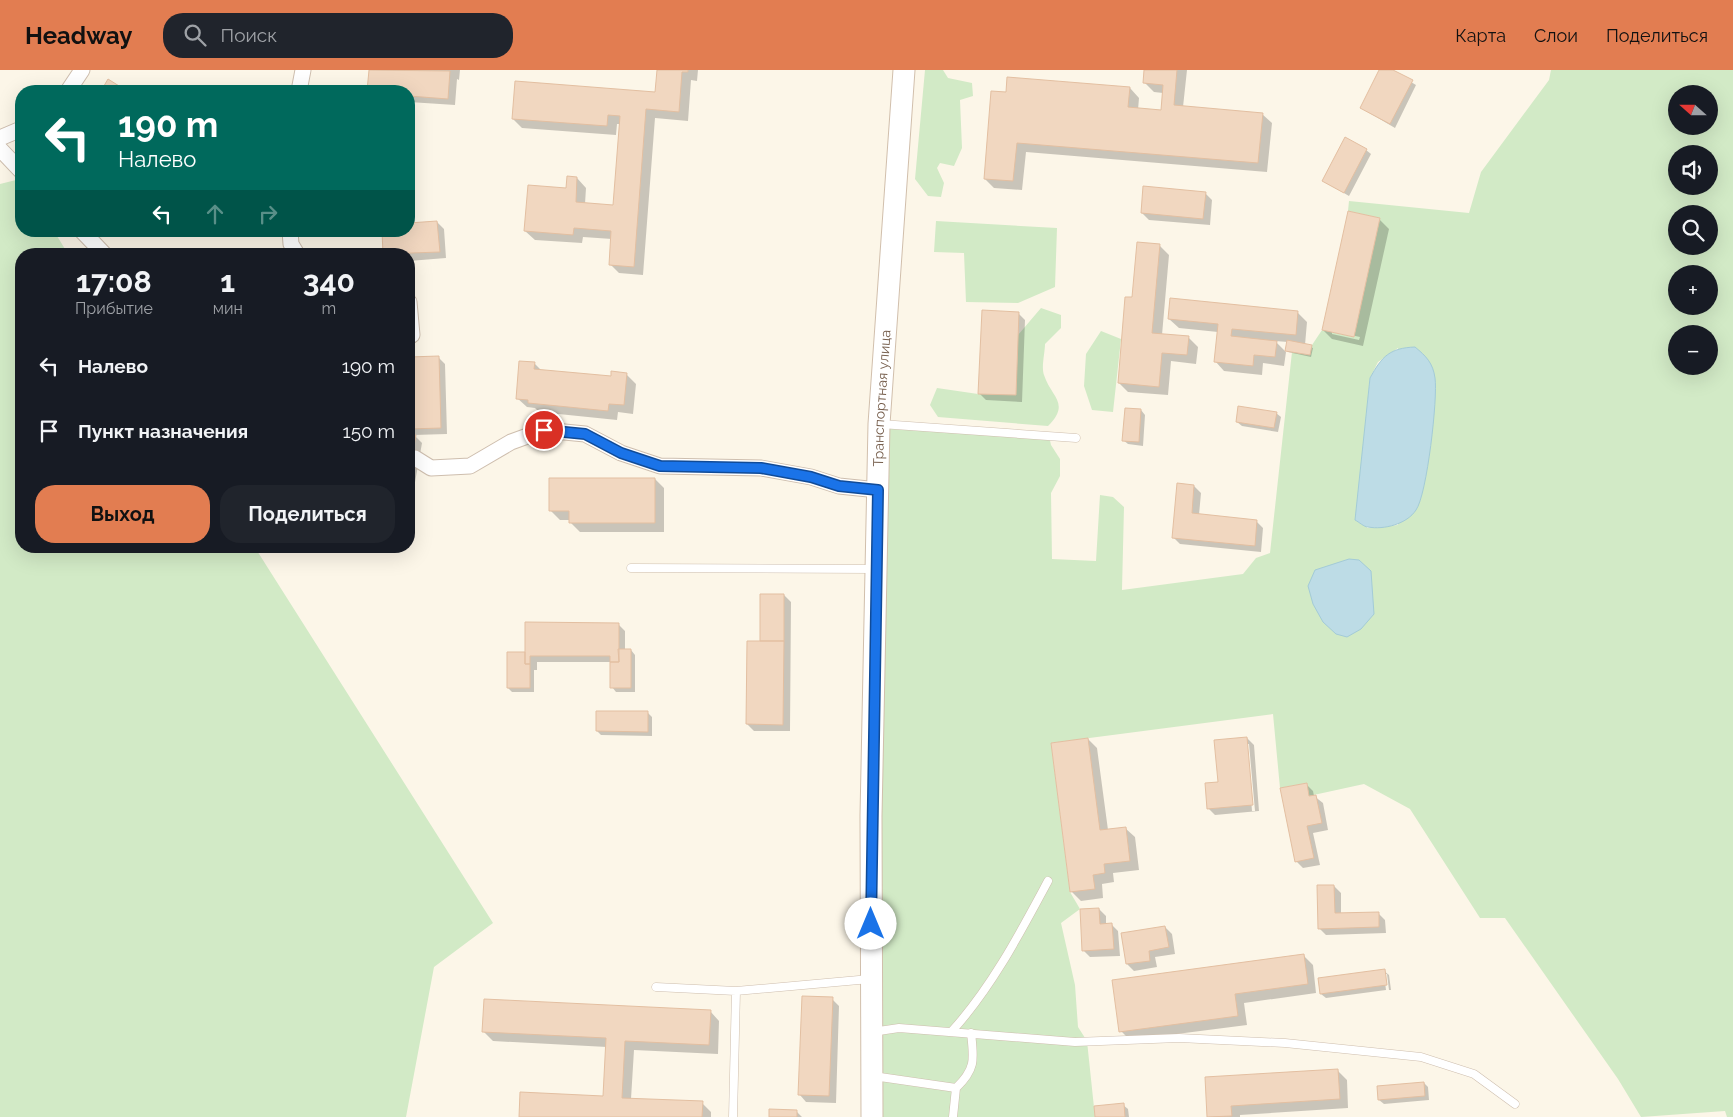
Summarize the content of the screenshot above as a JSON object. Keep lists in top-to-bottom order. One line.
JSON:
{"streets":{"main road":["Транспортная улица"]},"north":"left","page":{"header":"Headway","search":"Поиск","nav":["Карта","Слои","Поделиться"],"map_buttons":["+","−"],"turn":["190 m","Налево"],"eta":["17:08","Прибытие","1","мин","340","m"],"list":[{"name":"Налево","value":"190 m"},{"name":"Пункт назначения","value":"150 m"}],"buttons":["Выход","Поделиться"]}}
